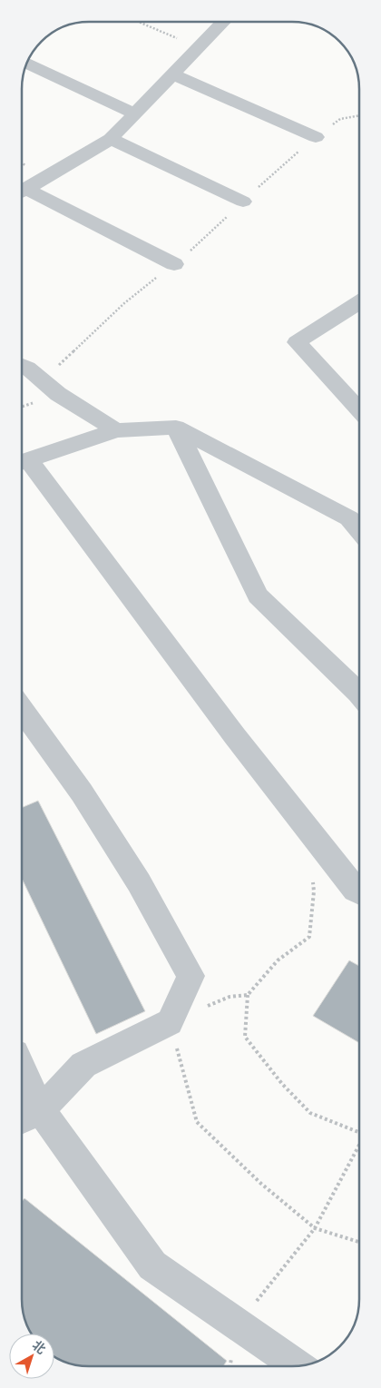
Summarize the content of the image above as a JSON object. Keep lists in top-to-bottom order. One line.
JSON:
{"north":"top right"}
